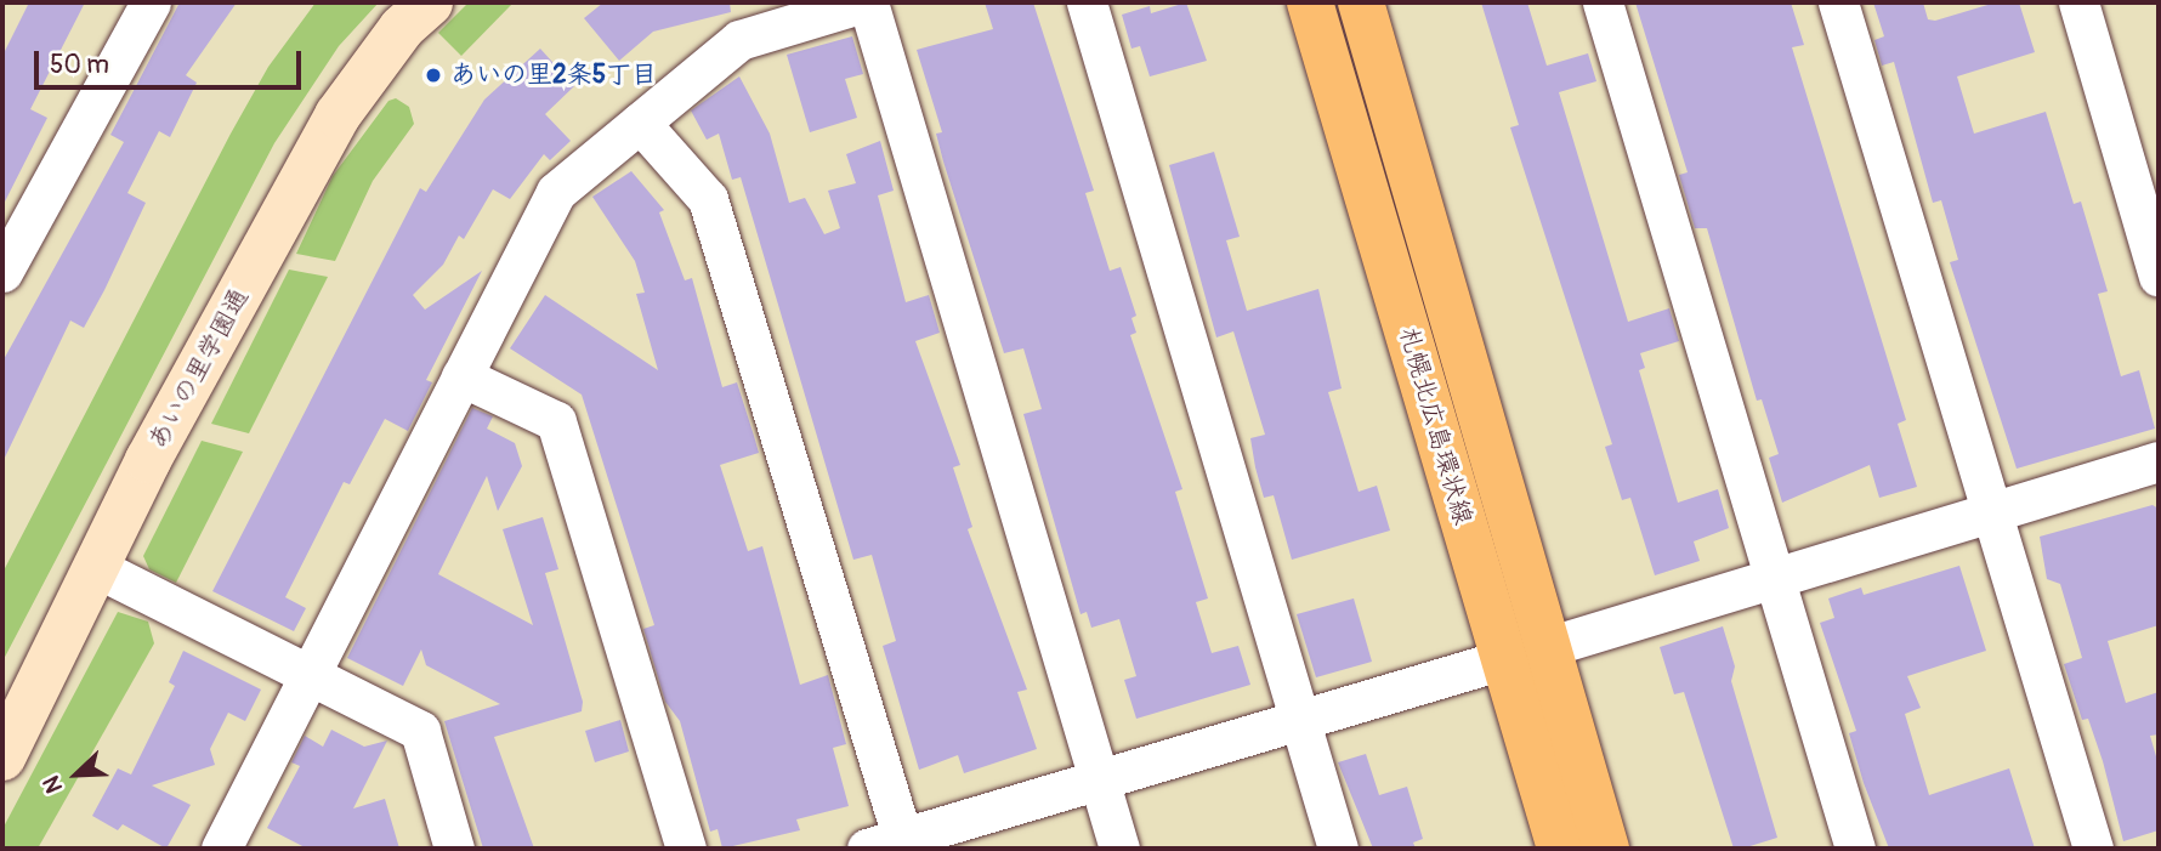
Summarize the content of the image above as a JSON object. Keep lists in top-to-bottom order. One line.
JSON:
{"streets":{"main road":["札幌北広島環状線"],"street":["あいの里学園通"]},"places":["あいの里2条5丁目"],"scale_bar":"50 m","north":"bottom left"}
